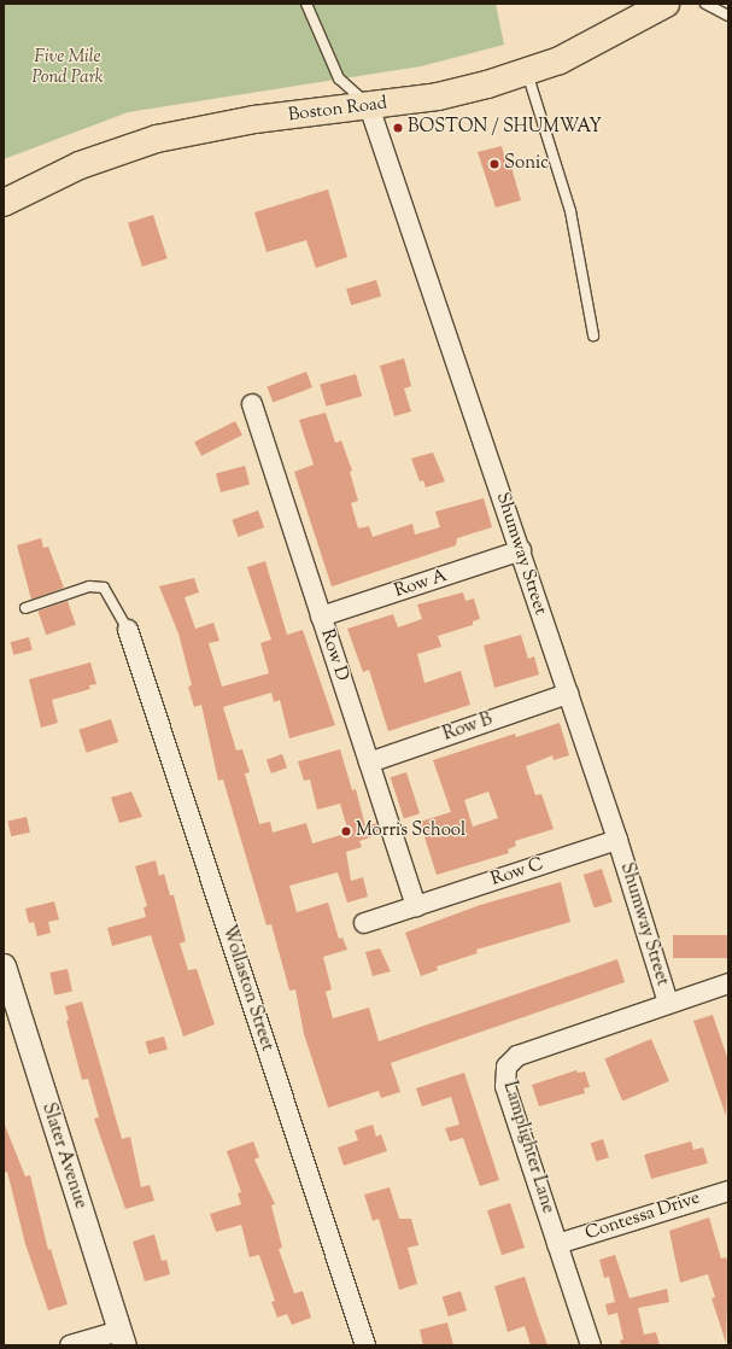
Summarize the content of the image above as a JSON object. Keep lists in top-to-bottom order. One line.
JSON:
{"streets":{"main road":["Boston Road"],"street":["Shumway Street","Row A","Row D","Row B","Row C","Wollaston Street","Lamplighter Lane","Slater Avenue","Contessa Drive"]},"crossings":[["Boston Road","Shumway Street"],["Shumway Street","Row A"],["Shumway Street","Row B"],["Shumway Street","Row C"],["Shumway Street","Lamplighter Lane"],["Row A","Row D"],["Row D","Row B"],["Row D","Row C"],["Lamplighter Lane","Contessa Drive"]],"parks":["Five Mile Pond Park"],"places":["BOSTON / SHUMWAY","Sonic","Morris School"]}
